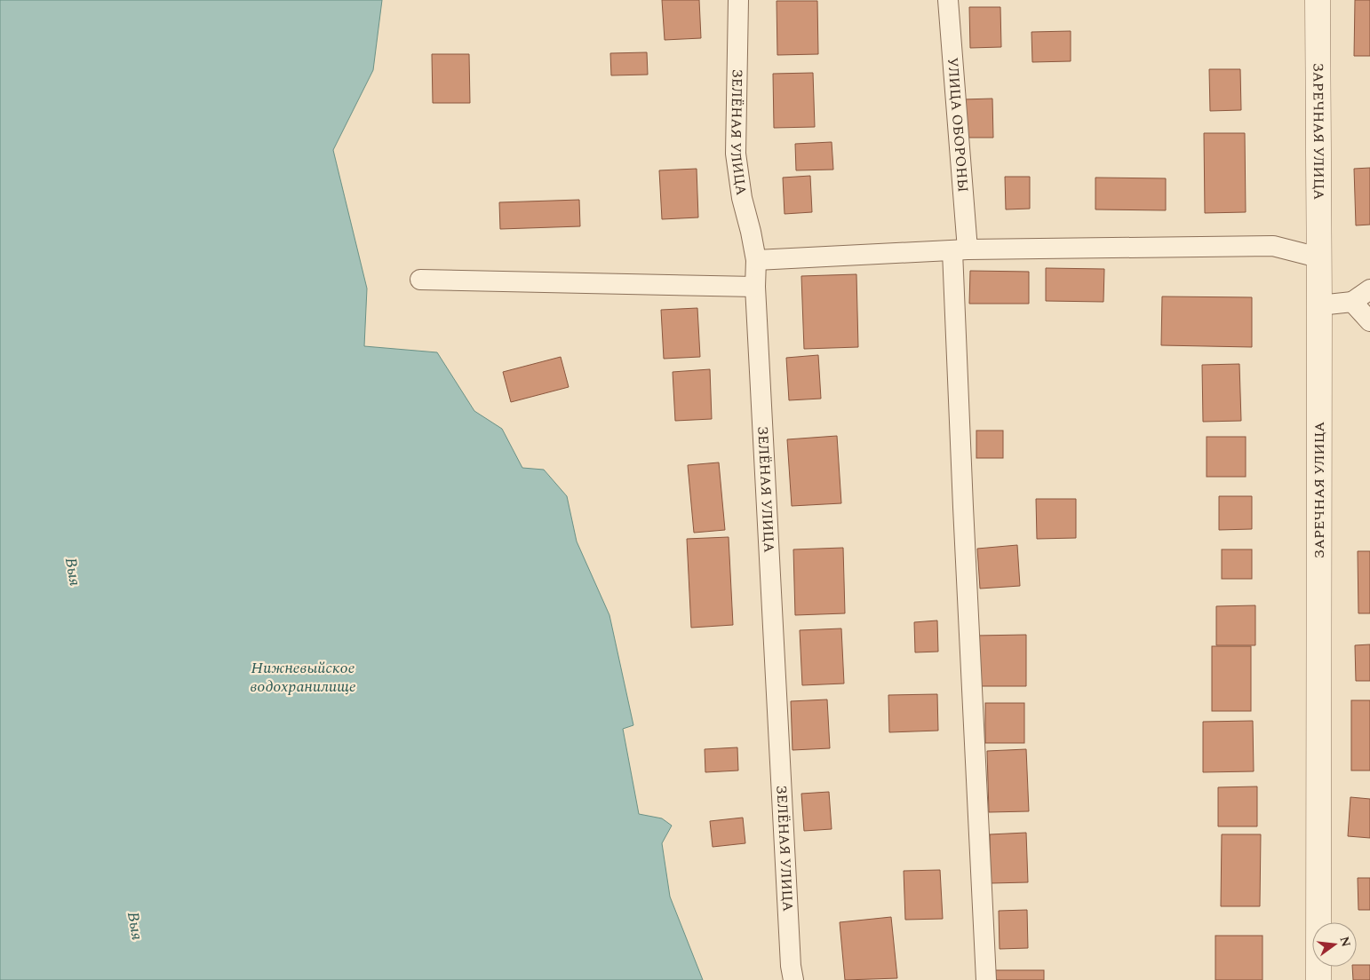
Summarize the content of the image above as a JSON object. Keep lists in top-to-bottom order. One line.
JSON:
{"streets":{"street":["УЛИЦА ОБОРОНЫ","ЗАРЕЧНАЯ УЛИЦА","ЗЕЛЁНАЯ УЛИЦА"]},"water":["Выя","Нижневыйское водохранилище"],"north":"right"}
